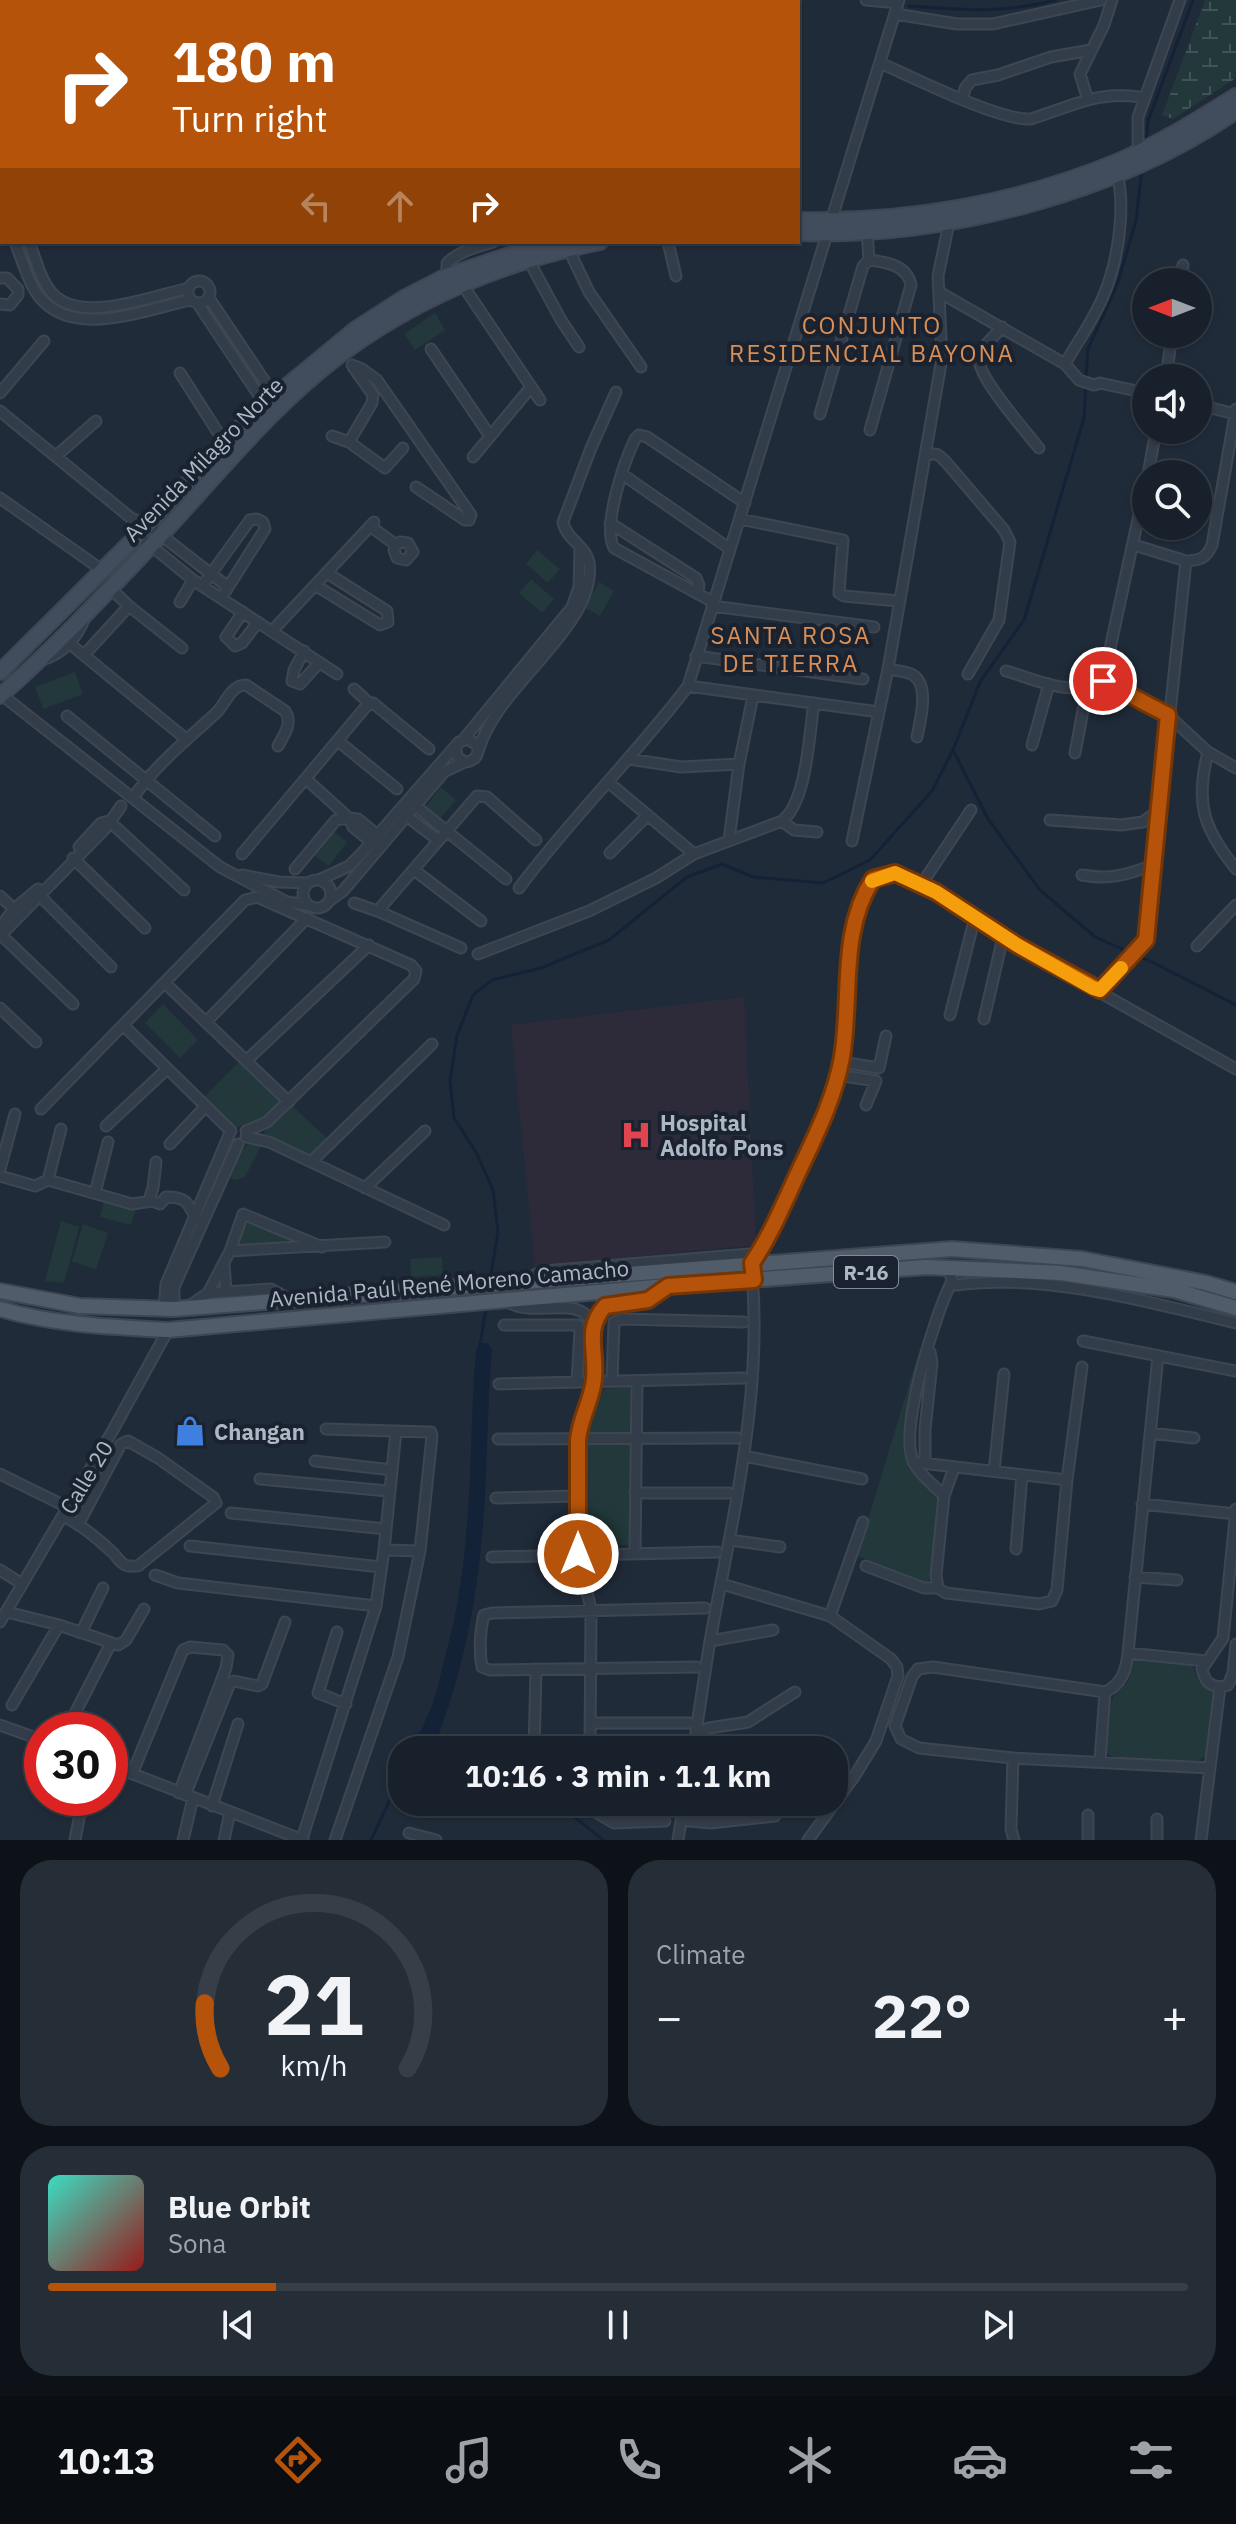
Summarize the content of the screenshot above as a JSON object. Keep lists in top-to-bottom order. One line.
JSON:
{"streets":{"main road":["Avenida Milagro Norte","R-16","Avenida Paúl René Moreno Camacho"],"street":["Calle 20"]},"crossings":[["Avenida Paúl René Moreno Camacho","Calle 20"]],"districts":["CONJUNTO RESIDENCIAL BAYONA","SANTA ROSA DE TIERRA"],"places":{"hospital":["Hospital Adolfo Pons"],"shop":["Changan"]},"north":"left","page":{"turn":["180 m","Turn right"],"limit":"30","trip":"10:16 · 3 min · 1.1 km","tile":"Climate","heat":["−","22°","+"],"song":["Blue Orbit","Sona"],"tabs":"10:13","gauge":["21","km/h"]}}
